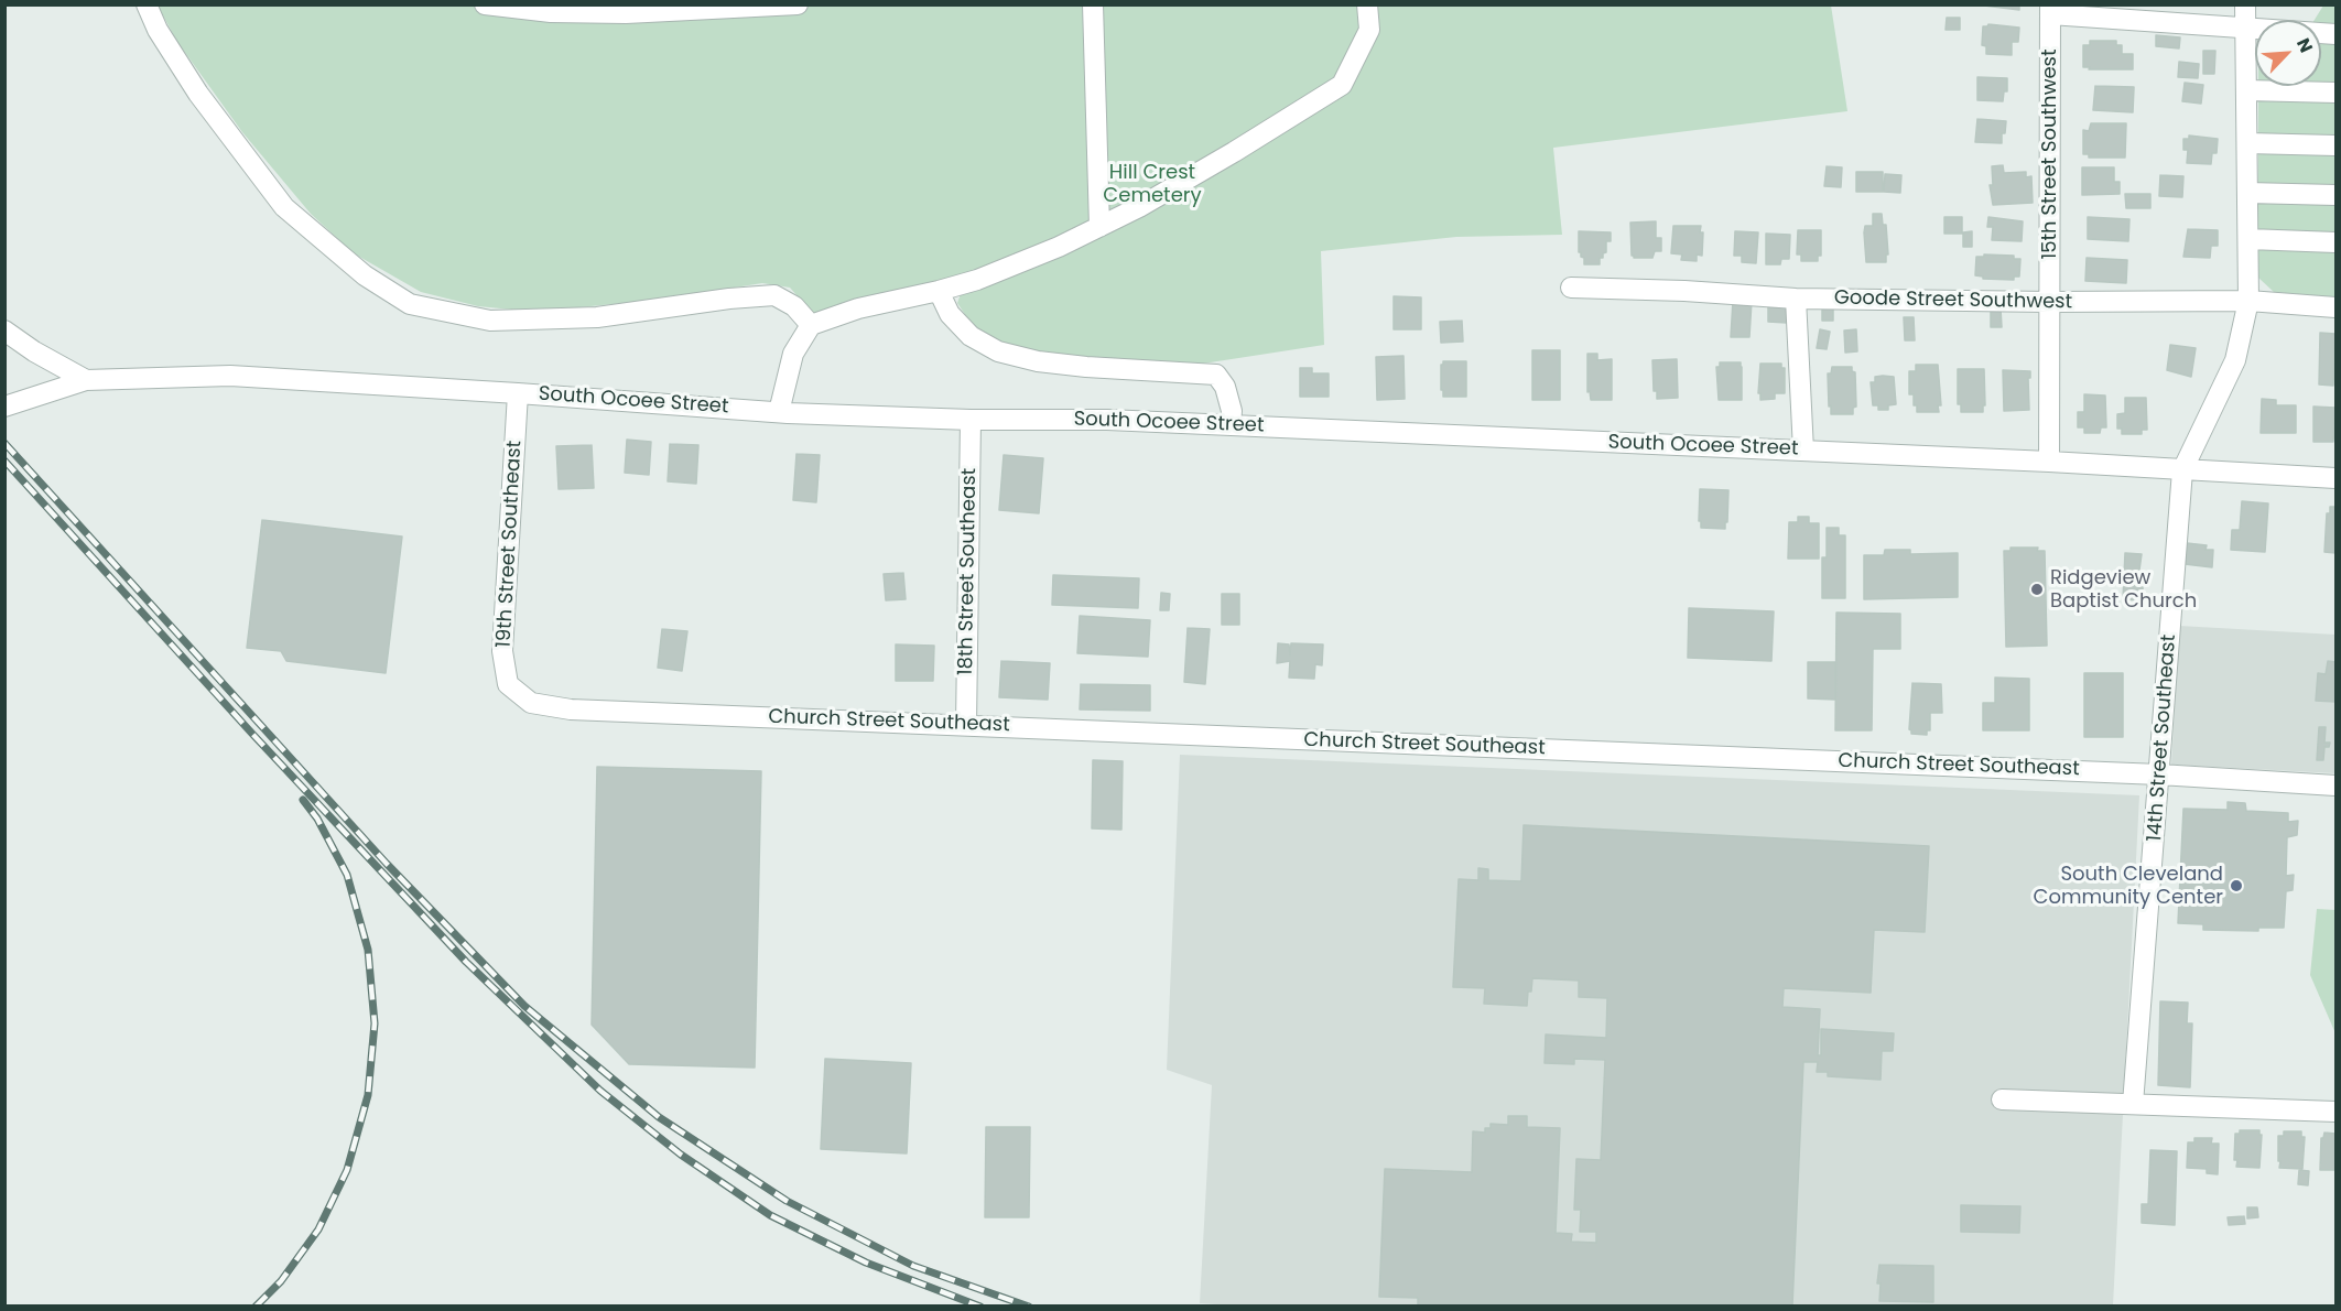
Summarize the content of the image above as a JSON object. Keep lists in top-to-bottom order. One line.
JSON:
{"streets":{"street":["15th Street Southwest","Goode Street Southwest","South Ocoee Street","19th Street Southeast","18th Street Southeast","Church Street Southeast","14th Street Southeast"]},"crossings":[["15th Street Southwest","Goode Street Southwest"],["15th Street Southwest","South Ocoee Street"],["Goode Street Southwest","14th Street Southeast"],["South Ocoee Street","19th Street Southeast"],["South Ocoee Street","18th Street Southeast"],["South Ocoee Street","14th Street Southeast"],["19th Street Southeast","Church Street Southeast"],["18th Street Southeast","Church Street Southeast"],["Church Street Southeast","14th Street Southeast"]],"parks":["Hill Crest Cemetery"],"places":["Ridgeview Baptist Church","South Cleveland Community Center"],"north":"top right"}
